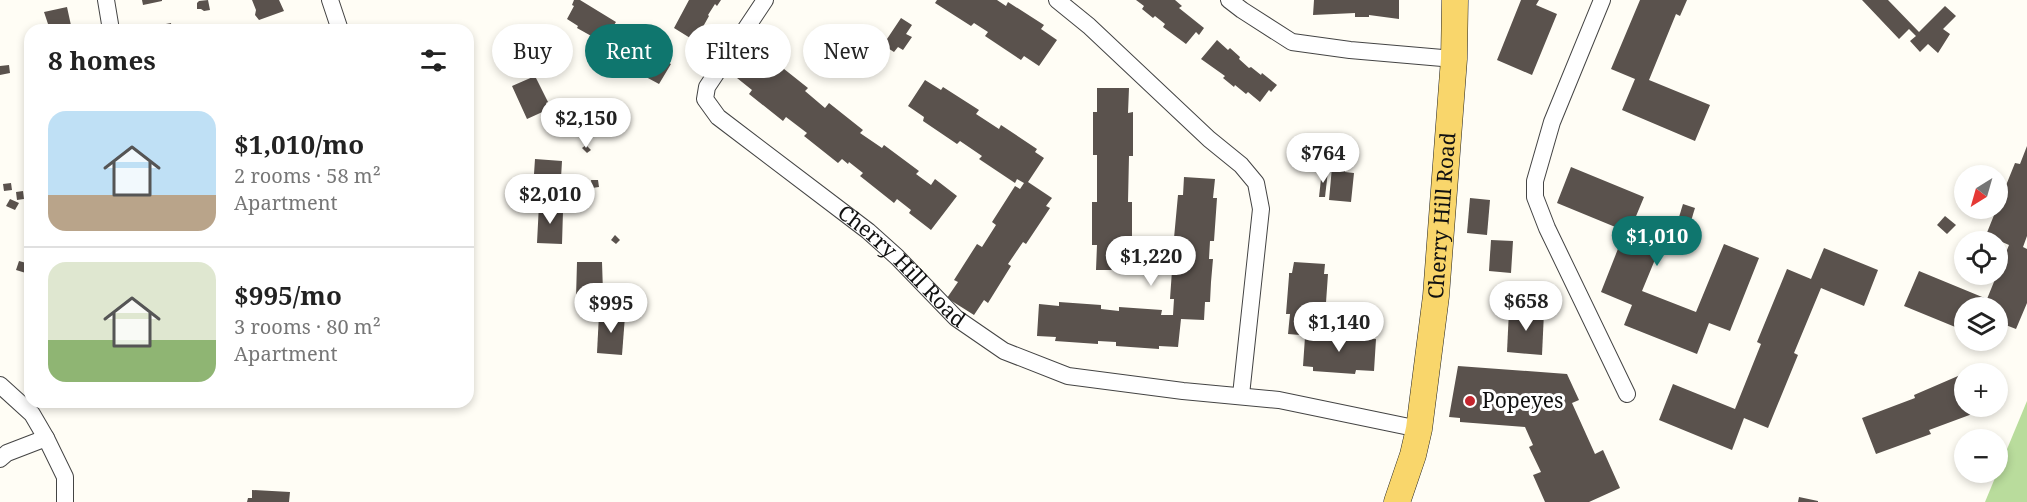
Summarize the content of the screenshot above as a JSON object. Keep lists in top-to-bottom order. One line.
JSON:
{"streets":{"main road":["Cherry Hill Road"]},"places":["Popeyes"],"north":"bottom left","page":{"chip":["Buy","Rent","Filters","New"],"heading":"8 homes","list":[{"name":"$1,010/mo","note":"2 rooms · 58 m² · Apartment"},{"name":"$995/mo","note":"3 rooms · 80 m² · Apartment"}],"price":["$2,150","$764","$2,010","$1,010","$1,220","$658","$995","$1,140"],"map_buttons":["+","−"]}}
